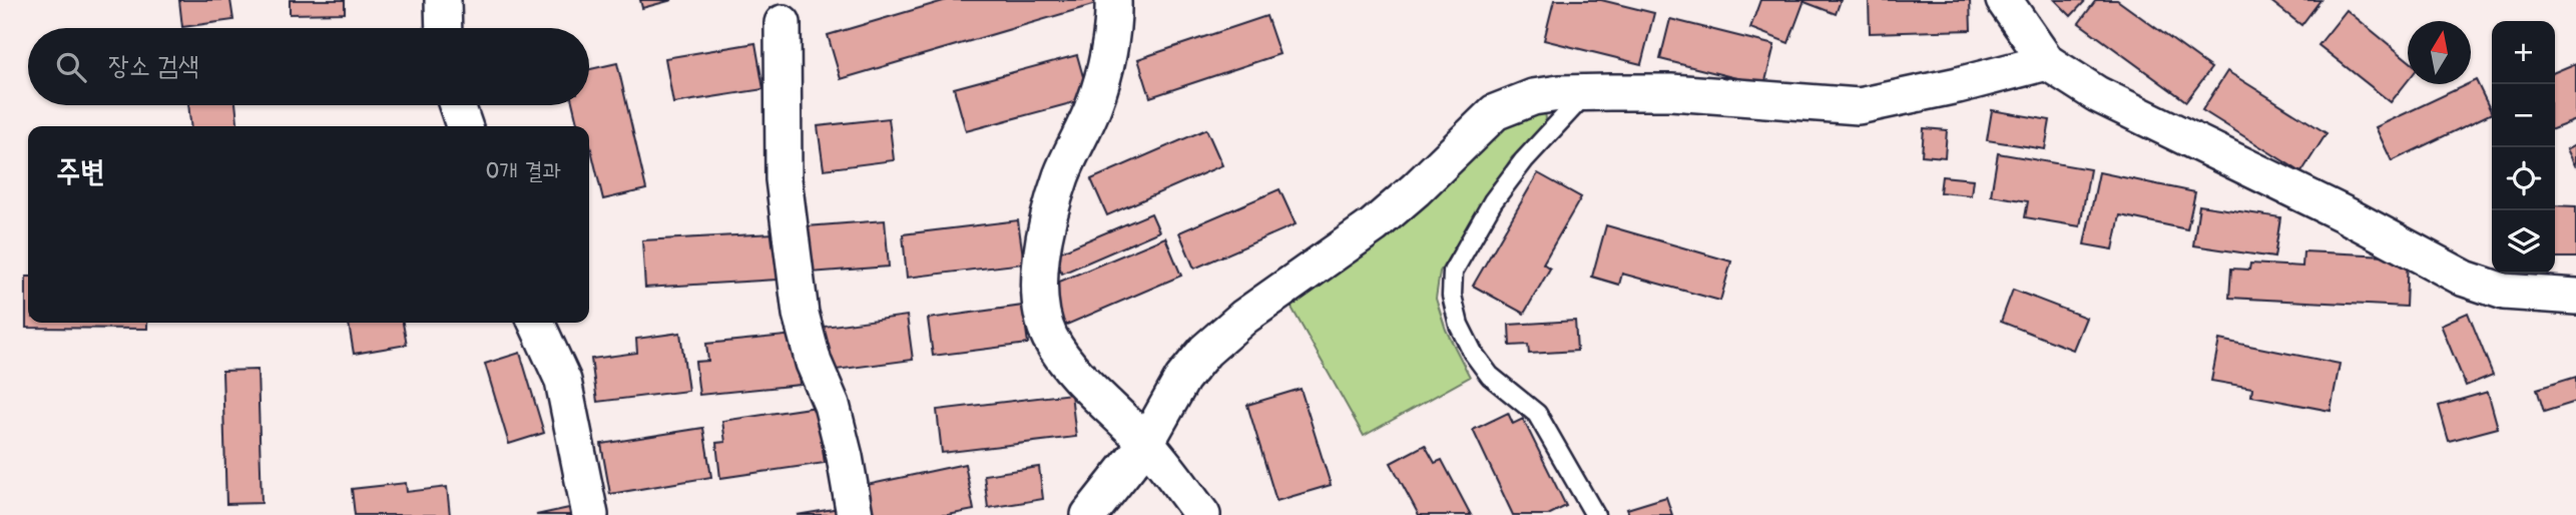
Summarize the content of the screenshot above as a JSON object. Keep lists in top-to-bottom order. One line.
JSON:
{"north":"top","page":{"map_buttons":["+","−"],"search":"장소 검색","heading":["주변","0개 결과"]}}
